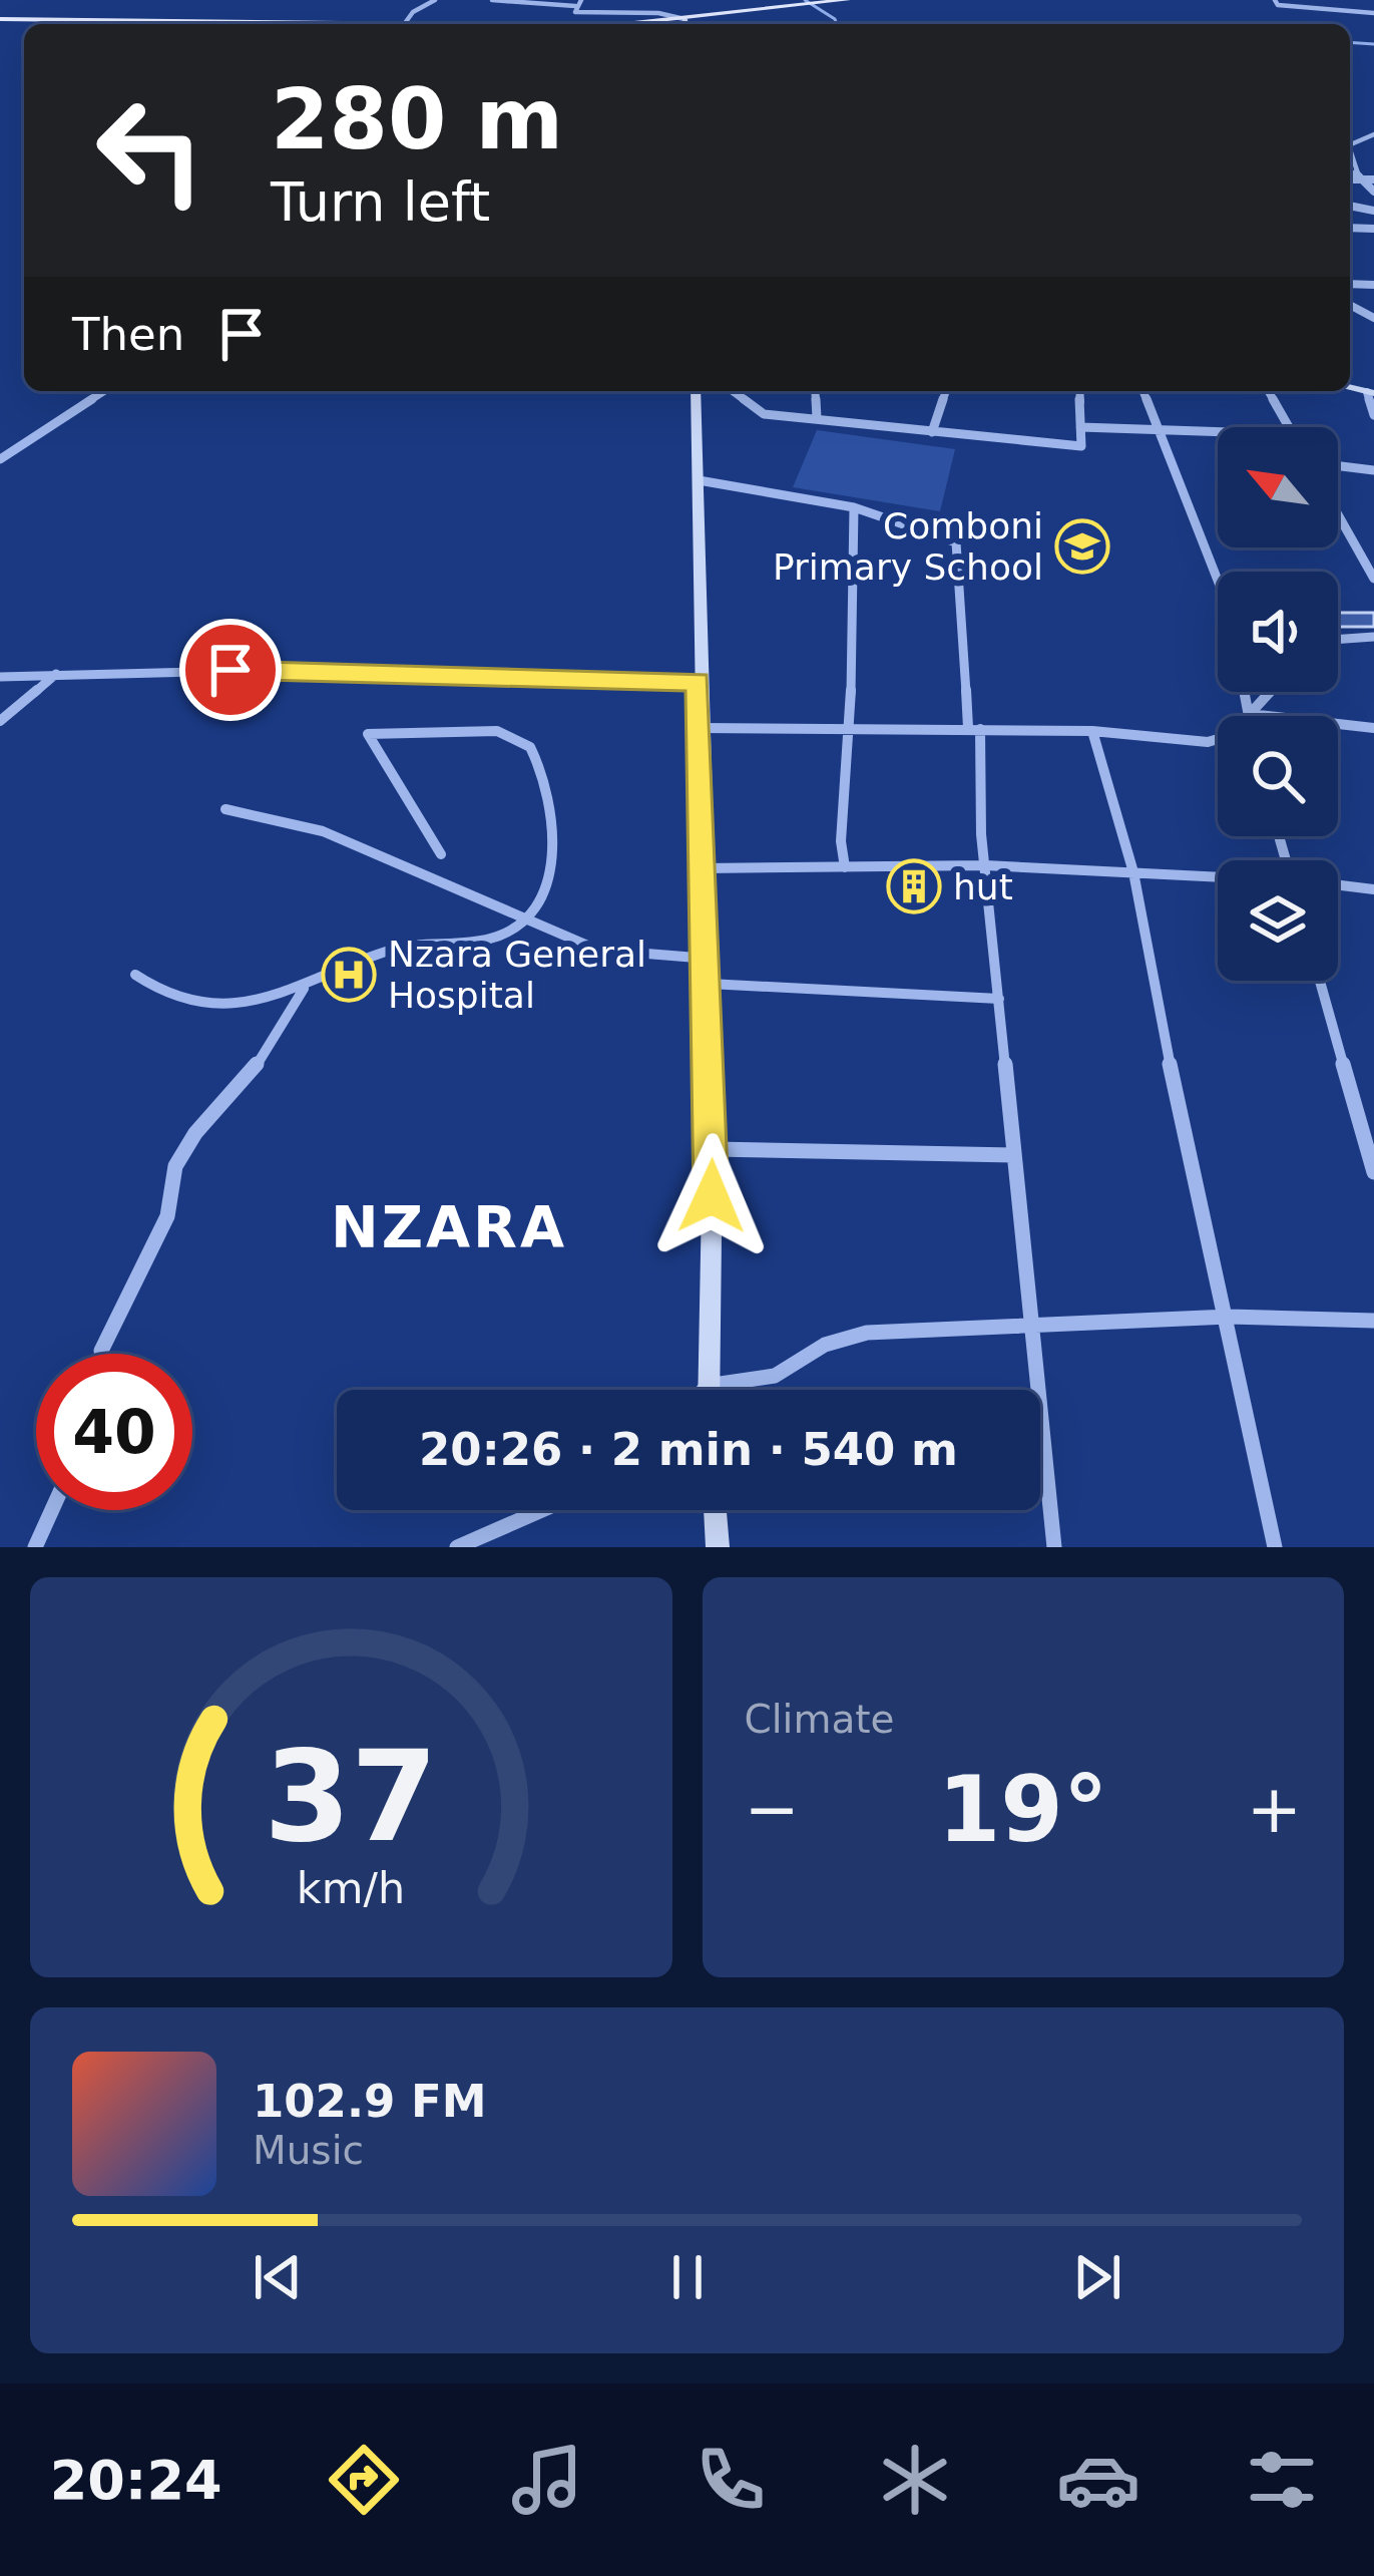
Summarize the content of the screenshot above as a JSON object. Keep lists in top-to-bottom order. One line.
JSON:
{"districts":["NZARA"],"places":{"school or university":["Comboni Primary School"],"building":["hut"],"hospital":["Nzara General Hospital"]},"north":"top left","page":{"turn":["280 m","Turn left"],"then":"Then","limit":"40","trip":"20:26 · 2 min · 540 m","tile":"Climate","heat":["−","19°","+"],"song":["102.9 FM","Music"],"tabs":"20:24","gauge":["37","km/h"]}}
